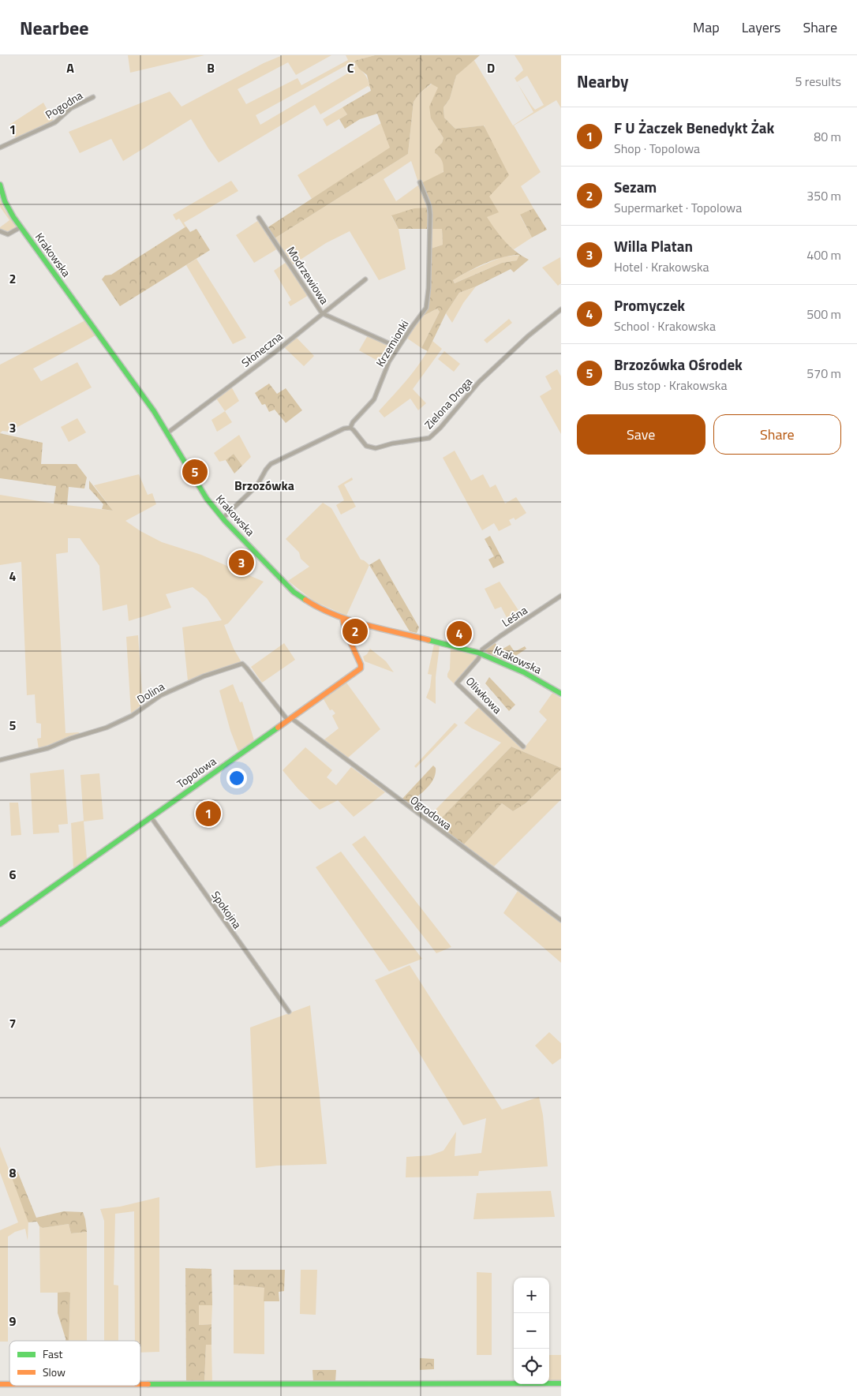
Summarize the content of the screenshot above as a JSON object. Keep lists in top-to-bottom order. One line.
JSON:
{"streets":{"street":["Pogodna","Krakowska","Modrzewiowa","Krzemionki","Słoneczna","Zielona Droga","Leśna","Dolina","Oliwkowa","Topolowa","Ogrodowa","Spokojna"]},"crossings":[["Krakowska","Słoneczna"],["Krakowska","Leśna"],["Krakowska","Oliwkowa"],["Krakowska","Topolowa"],["Modrzewiowa","Krzemionki"],["Modrzewiowa","Słoneczna"],["Krzemionki","Zielona Droga"],["Leśna","Oliwkowa"],["Dolina","Topolowa"],["Dolina","Ogrodowa"],["Topolowa","Ogrodowa"],["Topolowa","Spokojna"]],"districts":["Brzozówka"],"legend":["Fast","Slow"],"page":{"header":"Nearbee","nav":["Map","Layers","Share"],"heading":["Nearby","5 results"],"list":[{"mark":"1","name":"F U Żaczek Benedykt Żak","note":"Shop · Topolowa","value":"80 m"},{"mark":"2","name":"Sezam","note":"Supermarket · Topolowa","value":"350 m"},{"mark":"3","name":"Willa Platan","note":"Hotel · Krakowska","value":"400 m"},{"mark":"4","name":"Promyczek","note":"School · Krakowska","value":"500 m"},{"mark":"5","name":"Brzozówka Ośrodek","note":"Bus stop · Krakowska","value":"570 m"}],"buttons":["Save","Share"],"pins":["5","3","2","4","1"],"map_buttons":["+","−"]},"grid":{"columns":["A","B","C","D"],"rows":["1","2","3","4","5","6","7","8","9"]}}
